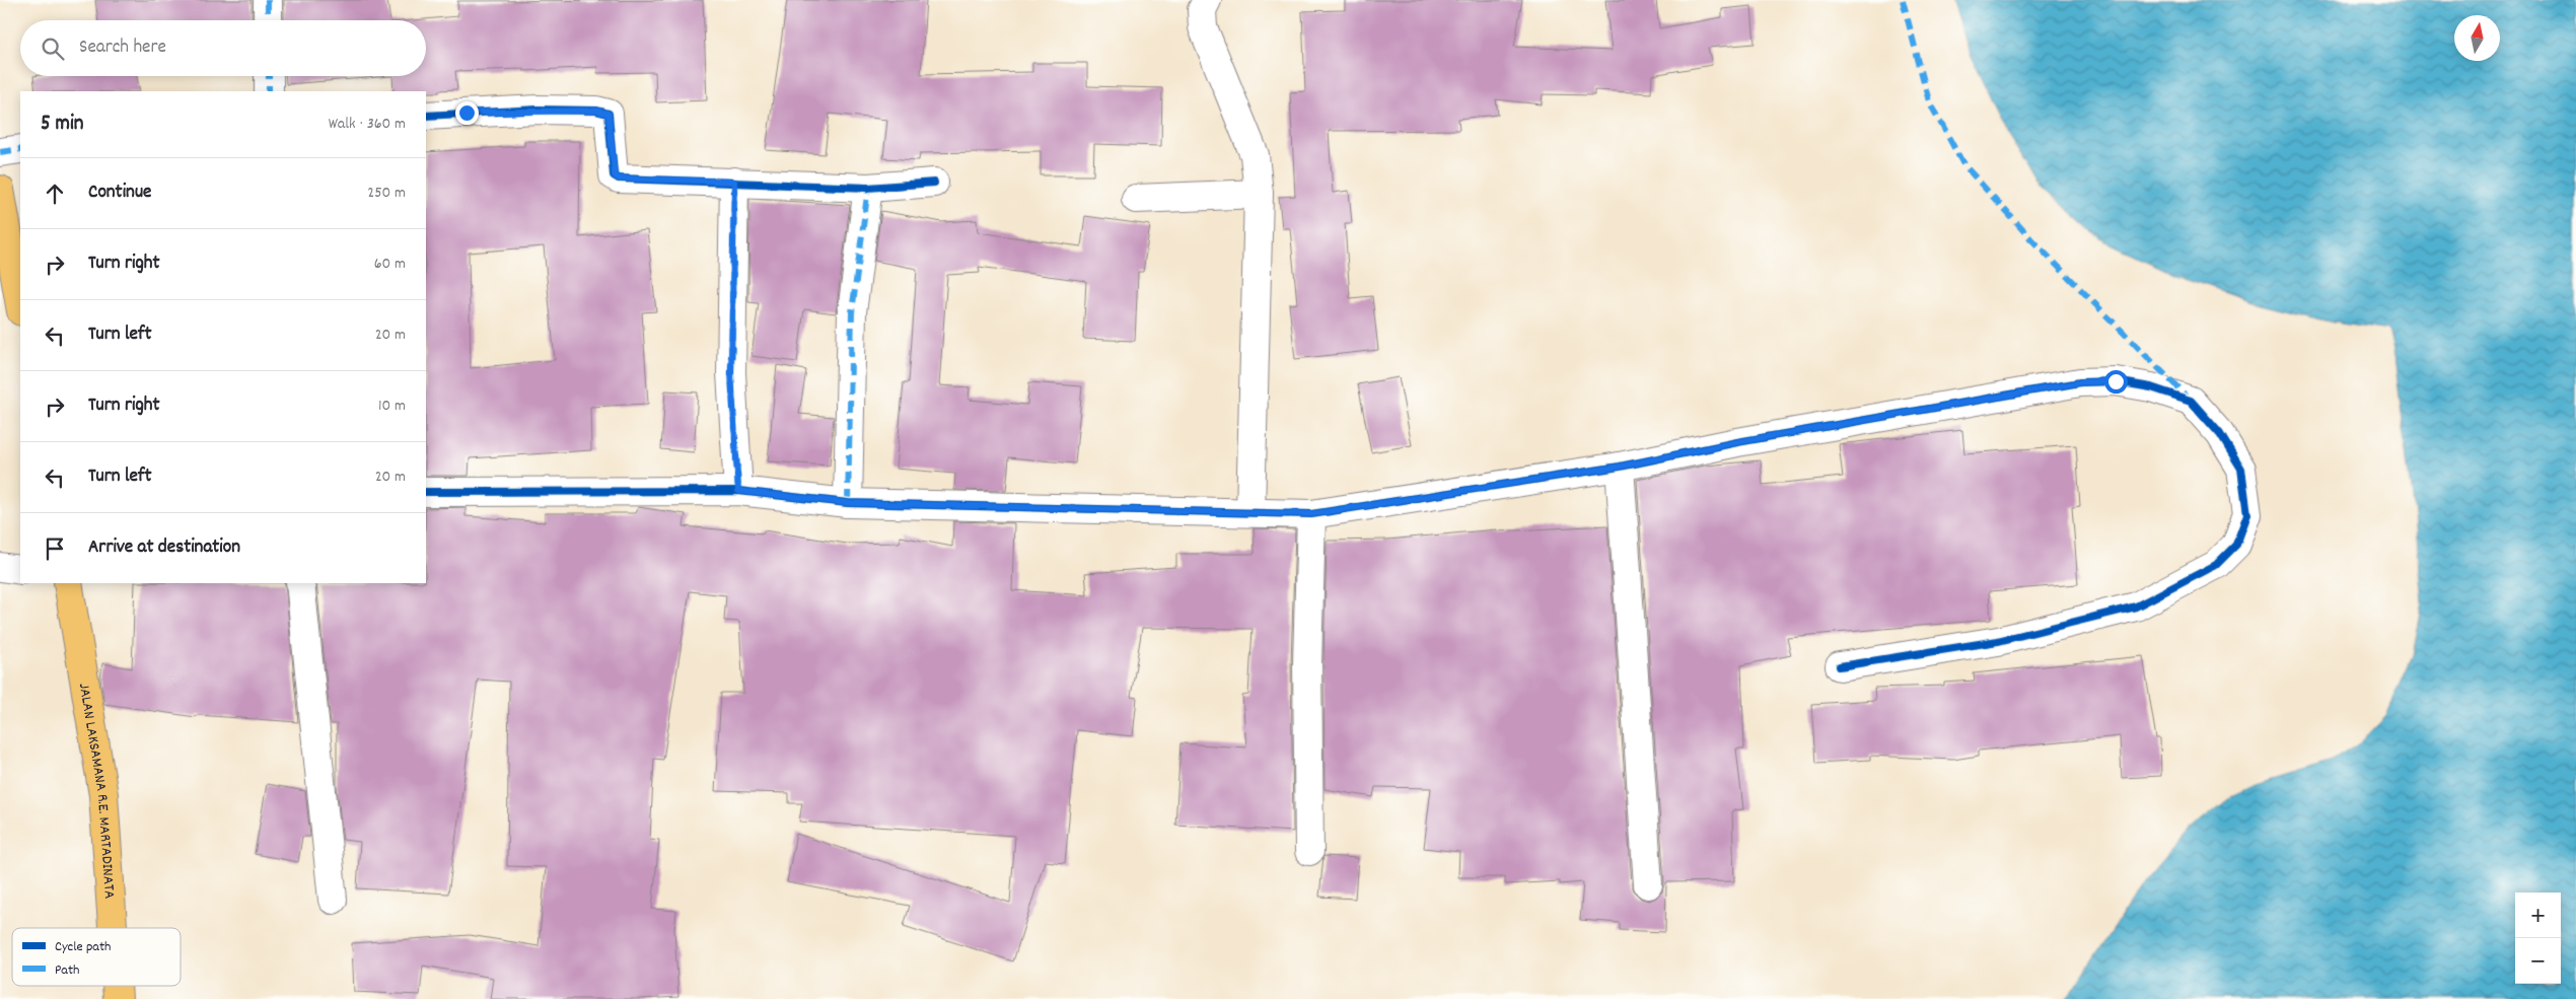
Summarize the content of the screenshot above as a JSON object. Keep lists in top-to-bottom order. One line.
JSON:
{"streets":{"main road":["JALAN LAKSAMANA R.E. MARTADINATA"]},"legend":["Cycle path","Path"],"north":"top","page":{"search":"Search here","heading":["5 min","Walk · 360 m"],"list":[["Continue","250 m"],["Turn right","60 m"],["Turn left","20 m"],["Turn right","10 m"],["Turn left","20 m"],"Arrive at destination"],"map_buttons":["+","−"]}}
